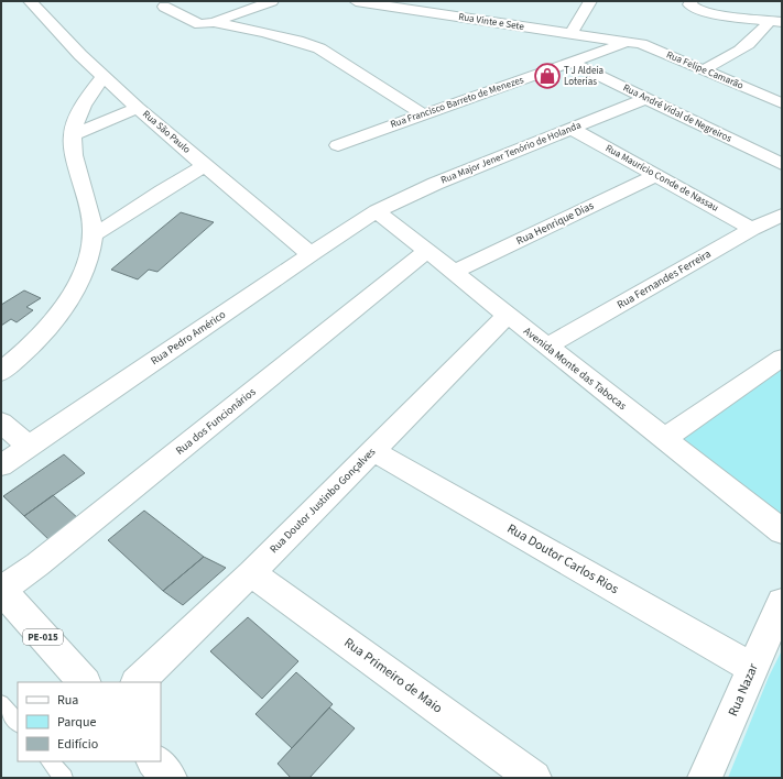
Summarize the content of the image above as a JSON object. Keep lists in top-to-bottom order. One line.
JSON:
{"streets":{"main road":["Rua Vinte e Sete","Rua Felipe Camarão","Rua Francisco Barreto de Menezes","Rua André Vidal de Negreiros","Rua São Paulo","Rua Major Jener Tenório de Holanda","Rua Maurício Conde de Nassau","Rua Henrique Dias","Rua Fernandes Ferreira","Rua Pedro Américo","Avenida Monte das Tabocas","Rua dos Funcionários","Rua Doutor Justinbo Gonçalves","Rua Doutor Carlos Rios","PE-015","Rua Primeiro de Maio","Rua Nazar"]},"crossings":[["Rua Vinte e Sete","Rua Felipe Camarão"],["Rua Vinte e Sete","Rua Francisco Barreto de Menezes"],["Rua Felipe Camarão","Rua Francisco Barreto de Menezes"],["Rua Francisco Barreto de Menezes","Rua André Vidal de Negreiros"],["Rua André Vidal de Negreiros","Rua Major Jener Tenório de Holanda"],["Rua São Paulo","Rua Pedro Américo"],["Rua Major Jener Tenório de Holanda","Rua Maurício Conde de Nassau"],["Rua Major Jener Tenório de Holanda","Rua Pedro Américo"],["Rua Major Jener Tenório de Holanda","Avenida Monte das Tabocas"],["Rua Maurício Conde de Nassau","Rua Henrique Dias"],["Rua Maurício Conde de Nassau","Rua Fernandes Ferreira"],["Rua Henrique Dias","Avenida Monte das Tabocas"],["Rua Fernandes Ferreira","Avenida Monte das Tabocas"],["Rua Pedro Américo","Avenida Monte das Tabocas"],["Avenida Monte das Tabocas","Rua dos Funcionários"],["Avenida Monte das Tabocas","Rua Doutor Justinbo Gonçalves"],["Rua dos Funcionários","PE-015"],["Rua Doutor Justinbo Gonçalves","Rua Doutor Carlos Rios"],["Rua Doutor Justinbo Gonçalves","Rua Primeiro de Maio"],["Rua Doutor Carlos Rios","Rua Nazar"]],"places":{"shop":["T J Aldeia Loterias"]},"legend":["Rua","Parque","Edifício"]}
